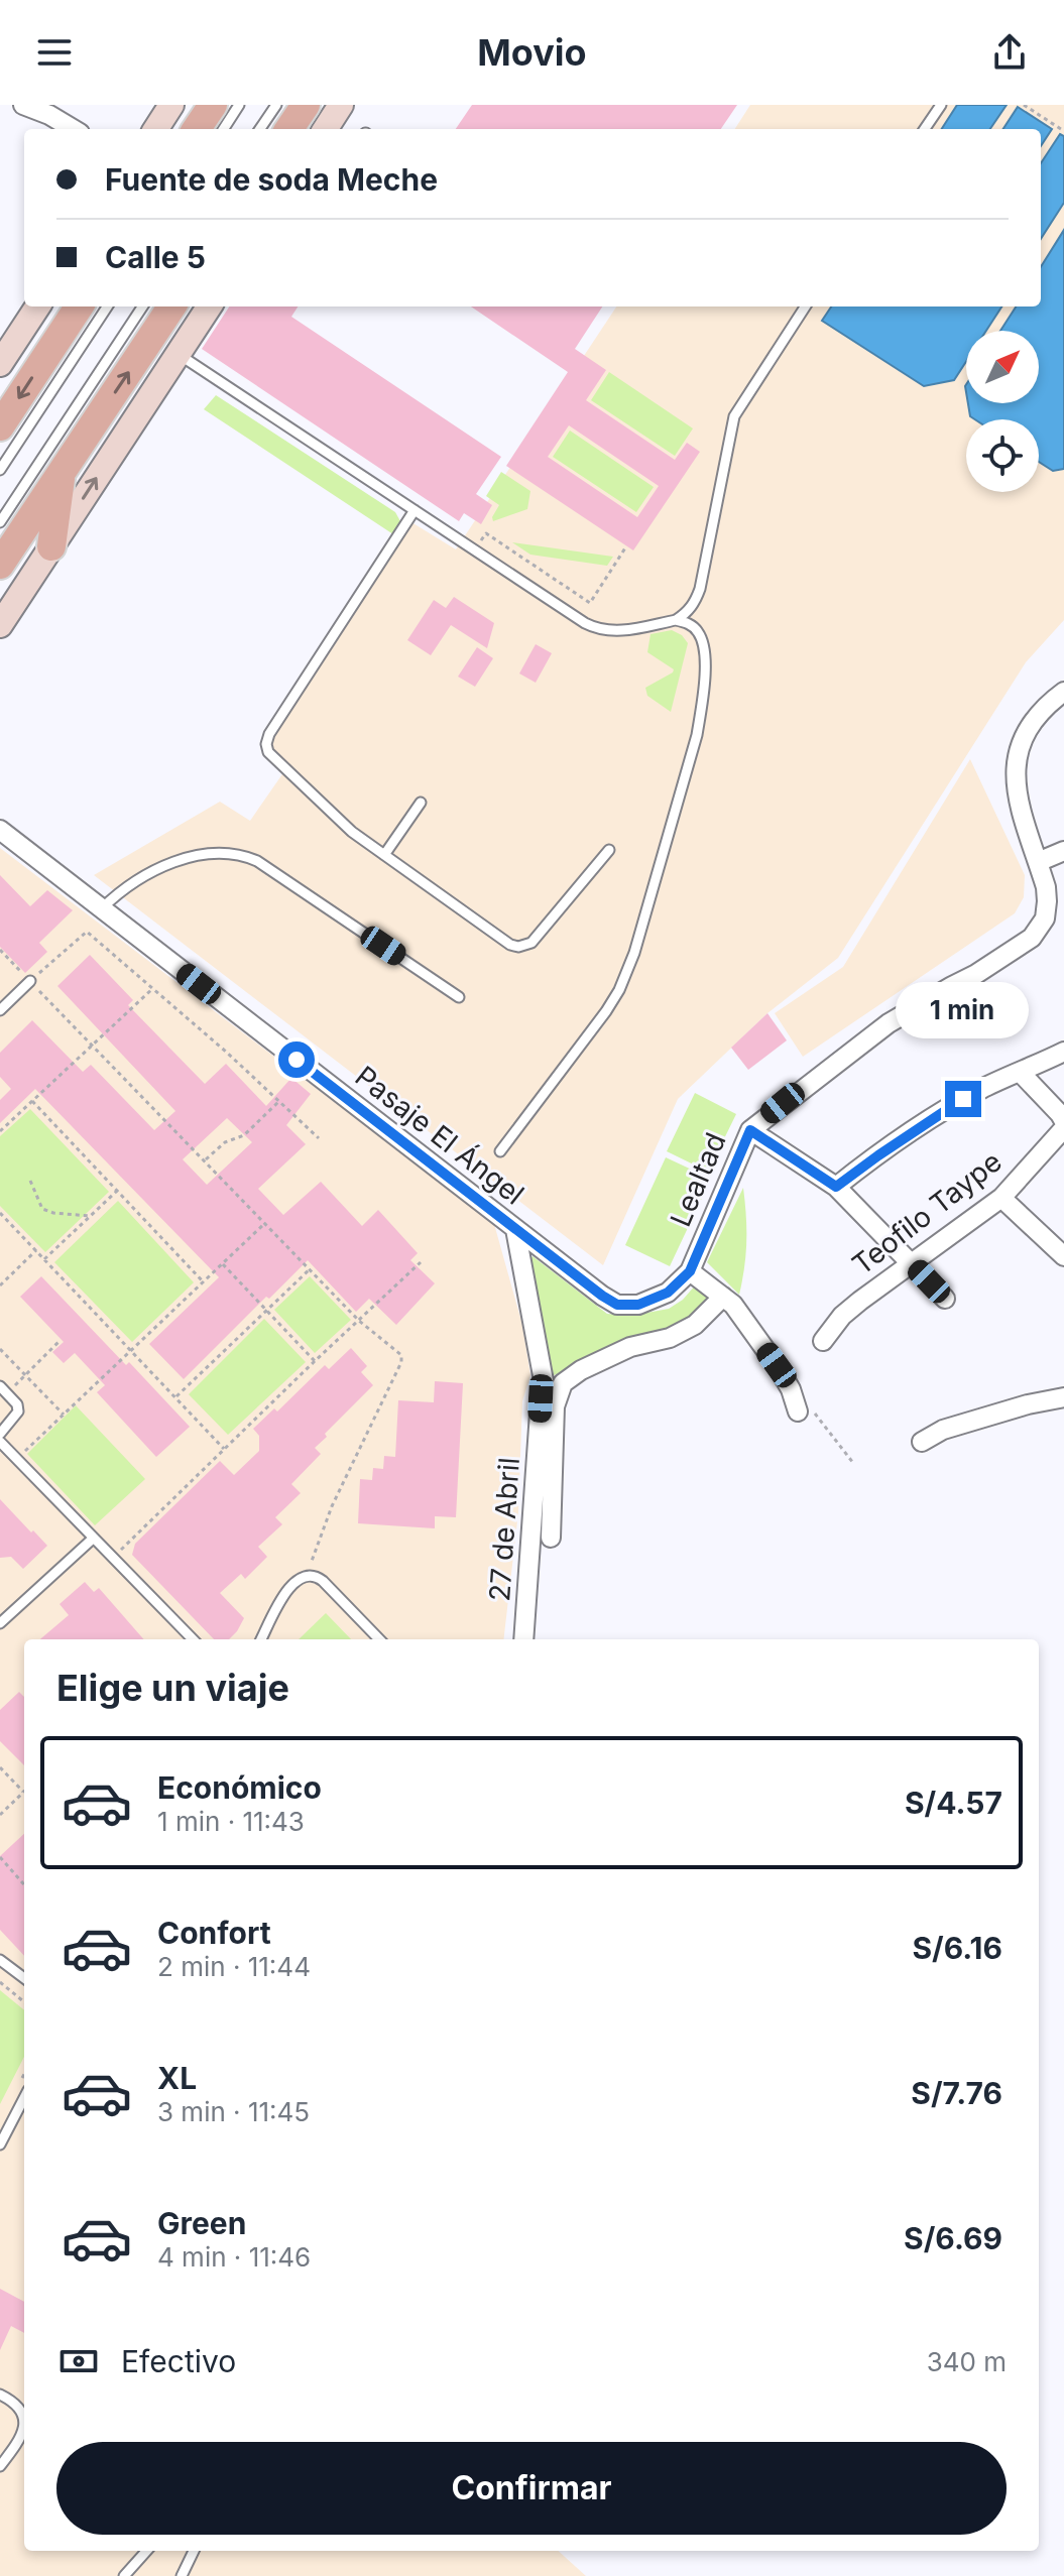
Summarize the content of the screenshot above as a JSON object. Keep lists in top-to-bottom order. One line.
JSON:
{"streets":{"street":["Pasaje El Ángel","Lealtad","Teofilo Taype","27 de Abril"]},"crossings":[["Pasaje El Ángel","Lealtad"],["Pasaje El Ángel","27 de Abril"]],"north":"top right","page":{"header":"Movio","banner":["Fuente de soda Meche","Calle 5"],"bubble":"1 min","heading":"Elige un viaje","list":[{"name":"Económico","note":"1 min · 11:43","value":"S/4.57"},{"name":"Confort","note":"2 min · 11:44","value":"S/6.16"},{"name":"XL","note":"3 min · 11:45","value":"S/7.76"},{"name":"Green","note":"4 min · 11:46","value":"S/6.69"}],"pay":["Efectivo","340 m"],"buttons":"Confirmar"}}
